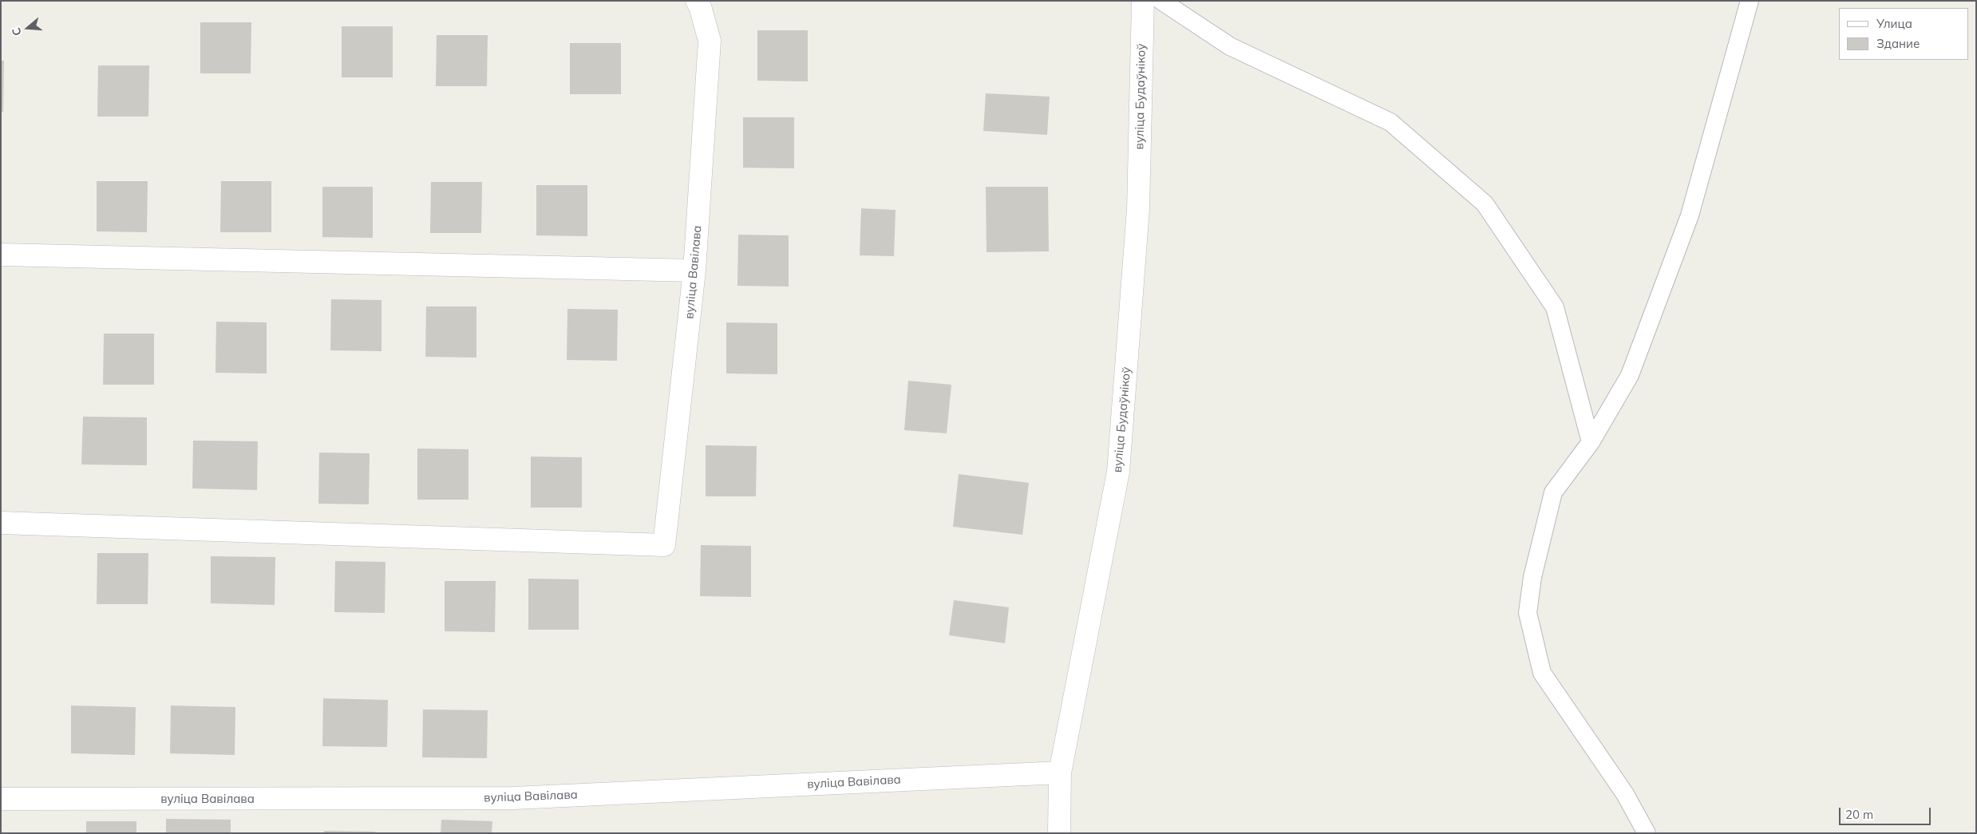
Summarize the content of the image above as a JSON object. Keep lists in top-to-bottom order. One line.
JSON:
{"streets":{"street":["вуліца Будаўнікоў","вуліца Вавілава"]},"crossings":[["вуліца Будаўнікоў","вуліца Вавілава"]],"legend":["Улица","Здание"],"scale_bar":"20 m","north":"left"}
